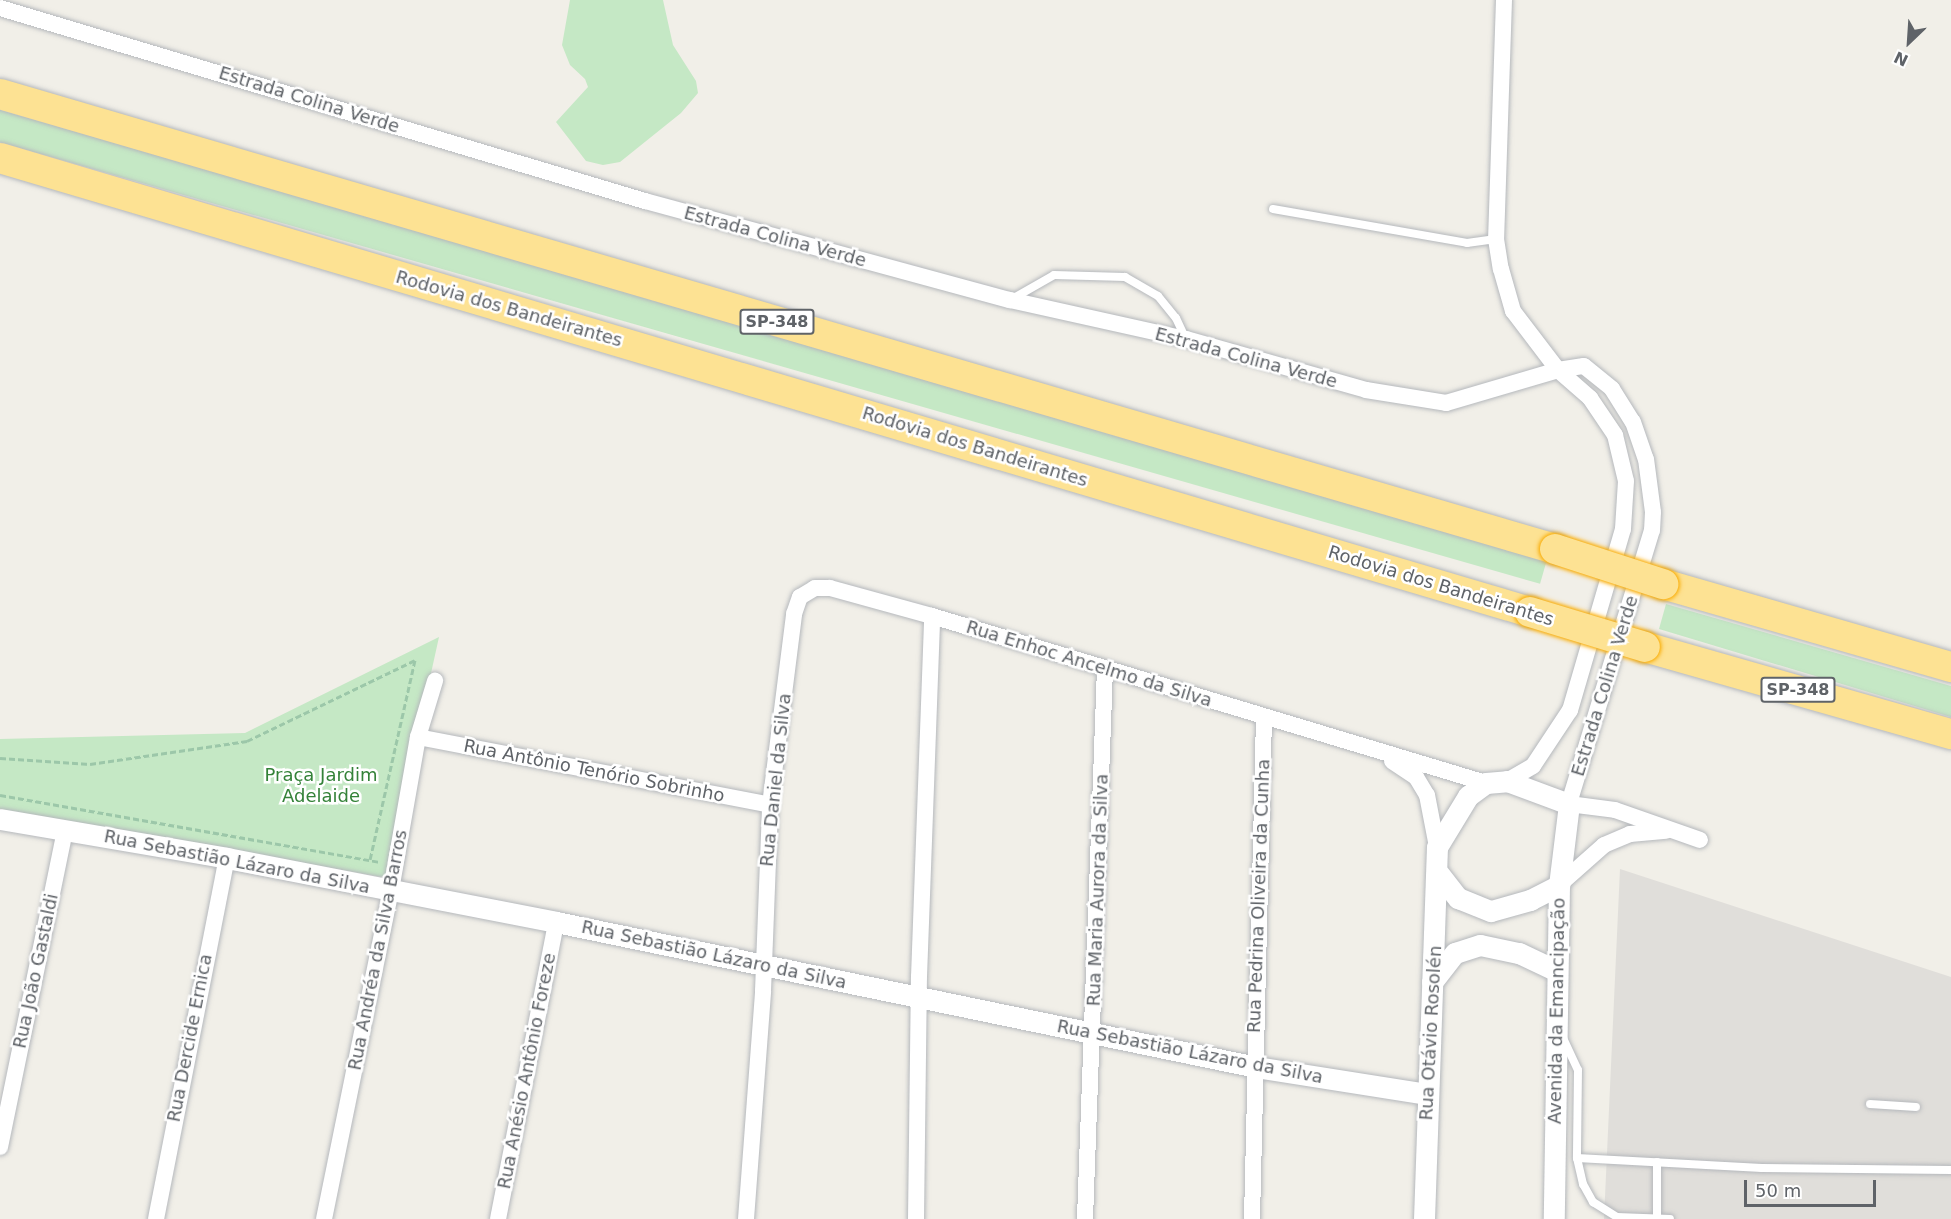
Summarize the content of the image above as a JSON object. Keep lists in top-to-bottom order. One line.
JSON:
{"streets":{"highway":["Rodovia dos Bandeirantes","SP-348"],"street":["Estrada Colina Verde","Rua Enhoc Ancelmo da Silva","Rua Antônio Tenório Sobrinho","Rua Daniel da Silva","Rua Sebastião Lázaro da Silva","Rua Maria Aurora da Silva","Rua Pedrina Oliveira da Cunha","Rua Andréa da Silva Barros","Rua João Gastaldi","Avenida da Emancipação","Rua Otávio Rosolén","Rua Dercide Ernica","Rua Anésio Antônio Foreze"]},"crossings":[["Estrada Colina Verde","Rua Enhoc Ancelmo da Silva"],["Estrada Colina Verde","Avenida da Emancipação"],["Estrada Colina Verde","Rua Otávio Rosolén"],["Rua Enhoc Ancelmo da Silva","Rua Daniel da Silva"],["Rua Enhoc Ancelmo da Silva","Rua Maria Aurora da Silva"],["Rua Enhoc Ancelmo da Silva","Rua Pedrina Oliveira da Cunha"],["Rua Enhoc Ancelmo da Silva","Avenida da Emancipação"],["Rua Enhoc Ancelmo da Silva","Rua Otávio Rosolén"],["Rua Antônio Tenório Sobrinho","Rua Daniel da Silva"],["Rua Antônio Tenório Sobrinho","Rua Andréa da Silva Barros"],["Rua Daniel da Silva","Rua Sebastião Lázaro da Silva"],["Rua Sebastião Lázaro da Silva","Rua Maria Aurora da Silva"],["Rua Sebastião Lázaro da Silva","Rua Pedrina Oliveira da Cunha"],["Rua Sebastião Lázaro da Silva","Rua Andréa da Silva Barros"],["Rua Sebastião Lázaro da Silva","Rua João Gastaldi"],["Rua Sebastião Lázaro da Silva","Rua Otávio Rosolén"],["Rua Sebastião Lázaro da Silva","Rua Dercide Ernica"],["Rua Sebastião Lázaro da Silva","Rua Anésio Antônio Foreze"],["Avenida da Emancipação","Rua Otávio Rosolén"]],"parks":["Praça Jardim Adelaide"],"scale_bar":"50 m","north":"bottom left"}
